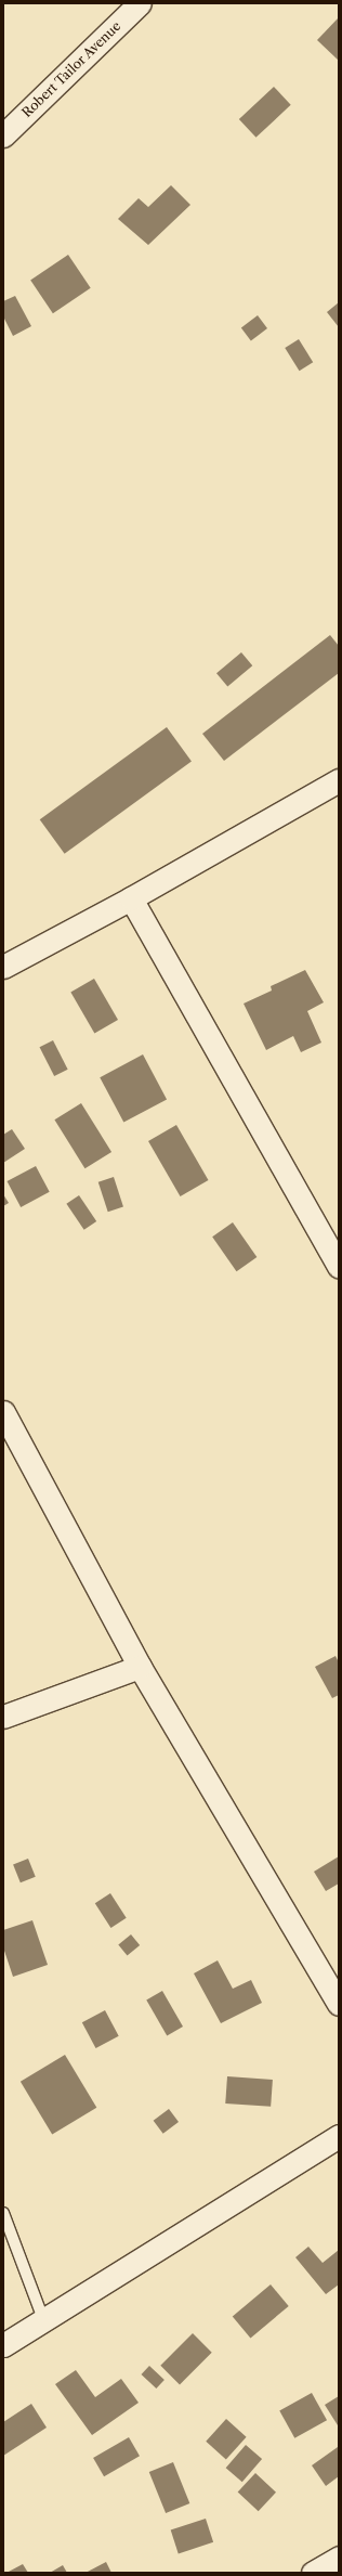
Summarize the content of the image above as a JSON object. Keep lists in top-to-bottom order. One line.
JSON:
{"streets":{"street":["Robert Tailor Avenue"]}}
